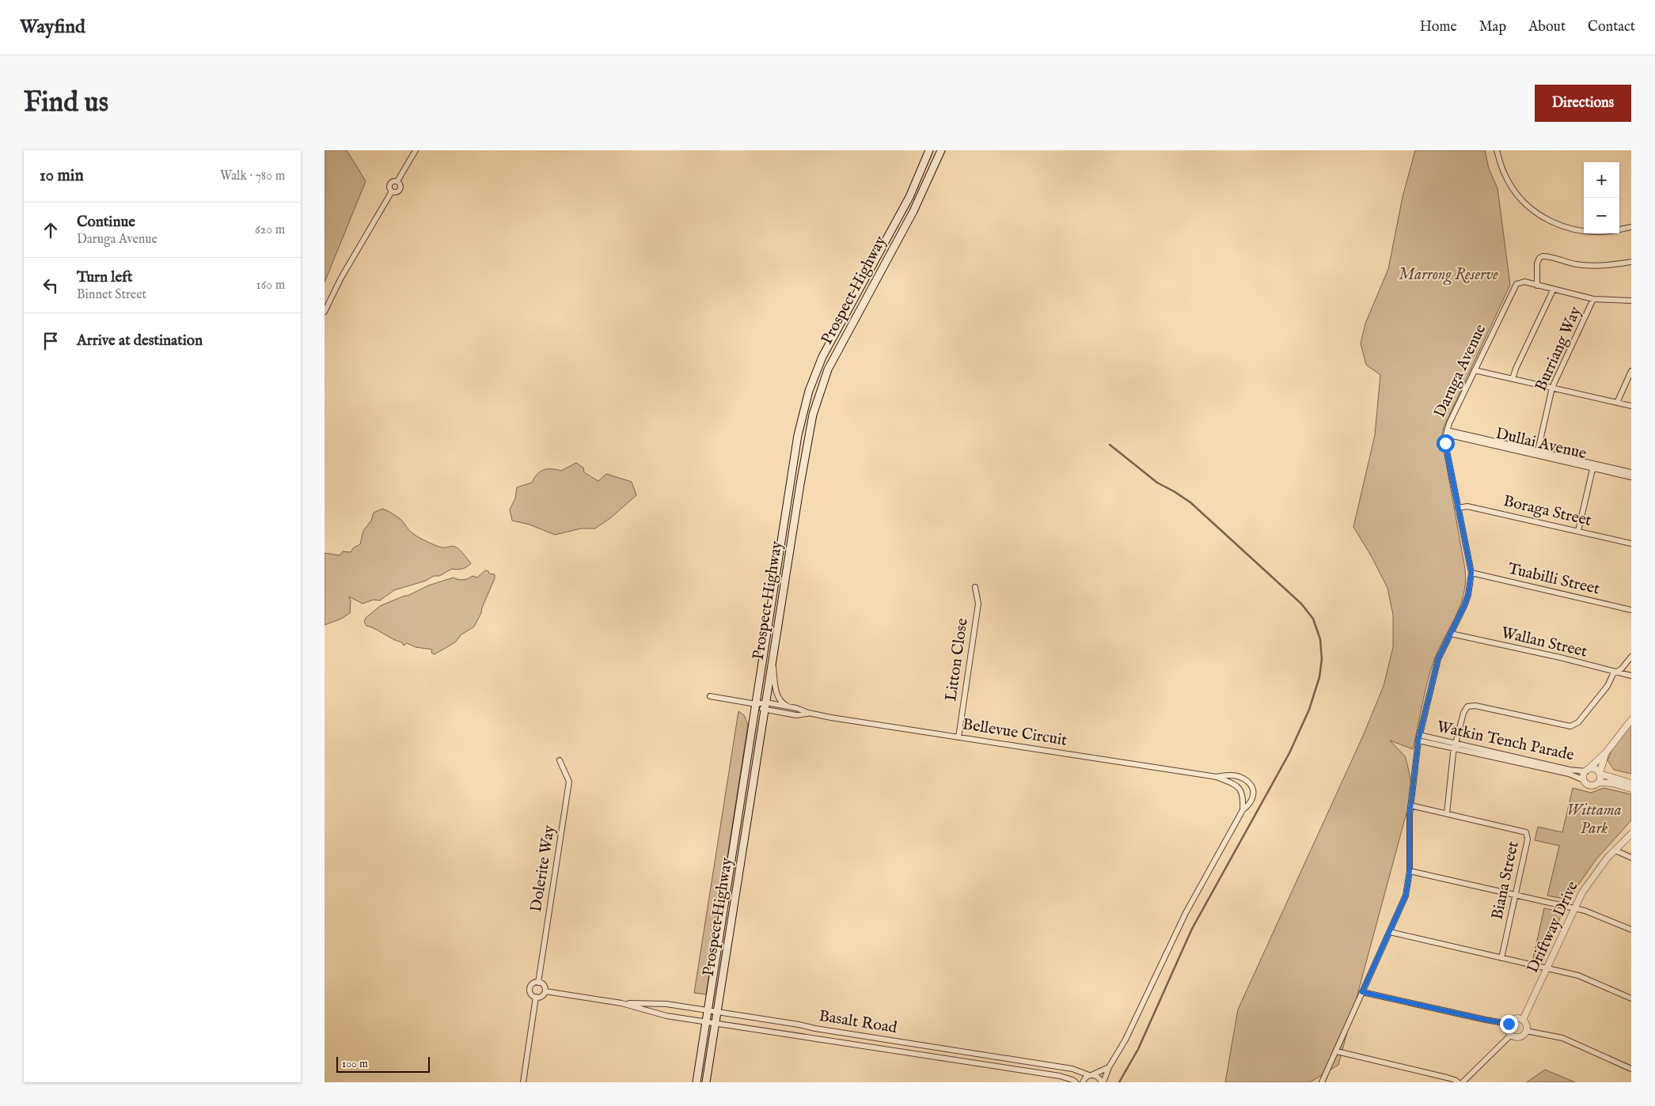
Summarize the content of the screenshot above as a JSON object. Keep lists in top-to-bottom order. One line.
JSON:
{"streets":{"main road":["Prospect Highway"],"street":["Burriang Way","Daruga Avenue","Dullai Avenue","Boraga Street","Tuabilli Street","Wallan Street","Litton Close","Bellevue Circuit","Watkin Tench Parade","Dolerite Way","Biana Street","Driftway Drive","Basalt Road"]},"crossings":[["Prospect Highway","Bellevue Circuit"],["Prospect Highway","Basalt Road"],["Burriang Way","Daruga Avenue"],["Burriang Way","Dullai Avenue"],["Daruga Avenue","Dullai Avenue"],["Daruga Avenue","Boraga Street"],["Daruga Avenue","Tuabilli Street"],["Daruga Avenue","Wallan Street"],["Daruga Avenue","Watkin Tench Parade"],["Daruga Avenue","Biana Street"],["Litton Close","Bellevue Circuit"],["Bellevue Circuit","Basalt Road"],["Dolerite Way","Basalt Road"]],"parks":["Marrong Reserve","Wittama Park"],"scale_bar":"100 m","page":{"header":"Wayfind","nav":["Home","Map","About","Contact"],"buttons":"Directions","title":"Find us","heading":["10 min","Walk · 780 m"],"map_buttons":["+","−"],"list":[["Continue","Daruga Avenue","620 m"],["Turn left","Binnet Street","160 m"],"Arrive at destination"],"scale":"100 m"}}
